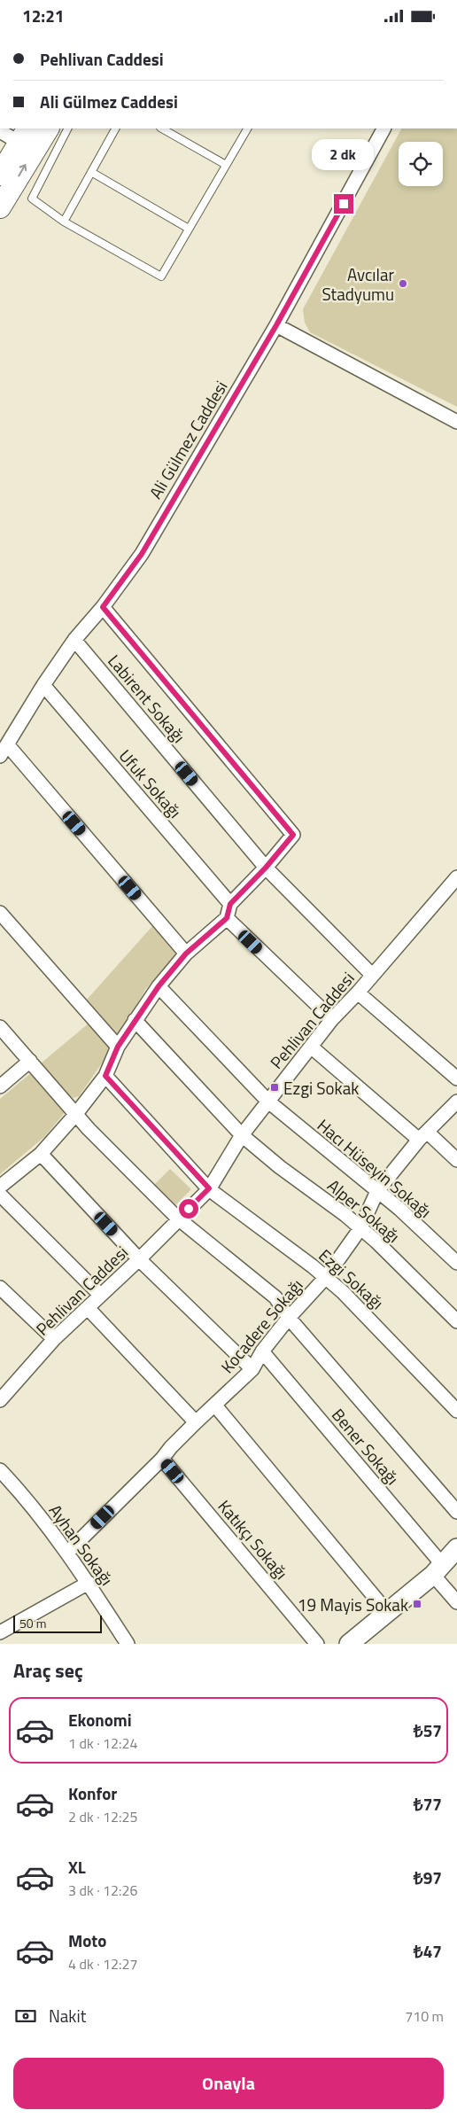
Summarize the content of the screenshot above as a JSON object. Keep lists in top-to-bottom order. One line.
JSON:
{"streets":{"street":["Ali Gülmez Caddesi","Labirent Sokağı","Ufuk Sokağı","Pehlivan Caddesi","Hacı Hüseyin Sokağı","Alper Sokağı","Ezgi Sokağı","Kocadere Sokağı","Bener Sokağı","Katıkçı Sokağı","Ayhan Sokağı"]},"crossings":[["Ali Gülmez Caddesi","Labirent Sokağı"],["Ali Gülmez Caddesi","Ufuk Sokağı"],["Labirent Sokağı","Pehlivan Caddesi"],["Pehlivan Caddesi","Hacı Hüseyin Sokağı"],["Pehlivan Caddesi","Alper Sokağı"],["Pehlivan Caddesi","Ezgi Sokağı"],["Hacı Hüseyin Sokağı","Kocadere Sokağı"],["Alper Sokağı","Kocadere Sokağı"],["Ezgi Sokağı","Kocadere Sokağı"],["Kocadere Sokağı","Bener Sokağı"],["Kocadere Sokağı","Katıkçı Sokağı"],["Kocadere Sokağı","Ayhan Sokağı"]],"places":{"other":["Avcılar Stadyumu"],"transit":["Ezgi Sokak","19 Mayis Sokak"]},"scale_bar":"50 m","page":{"status":"12:21","banner":["Pehlivan Caddesi","Ali Gülmez Caddesi"],"bubble":"2 dk","scale":"50 m","heading":"Araç seç","list":[{"name":"Ekonomi","note":"1 dk · 12:24","value":"₺57"},{"name":"Konfor","note":"2 dk · 12:25","value":"₺77"},{"name":"XL","note":"3 dk · 12:26","value":"₺97"},{"name":"Moto","note":"4 dk · 12:27","value":"₺47"}],"pay":["Nakit","710 m"],"buttons":"Onayla"}}
